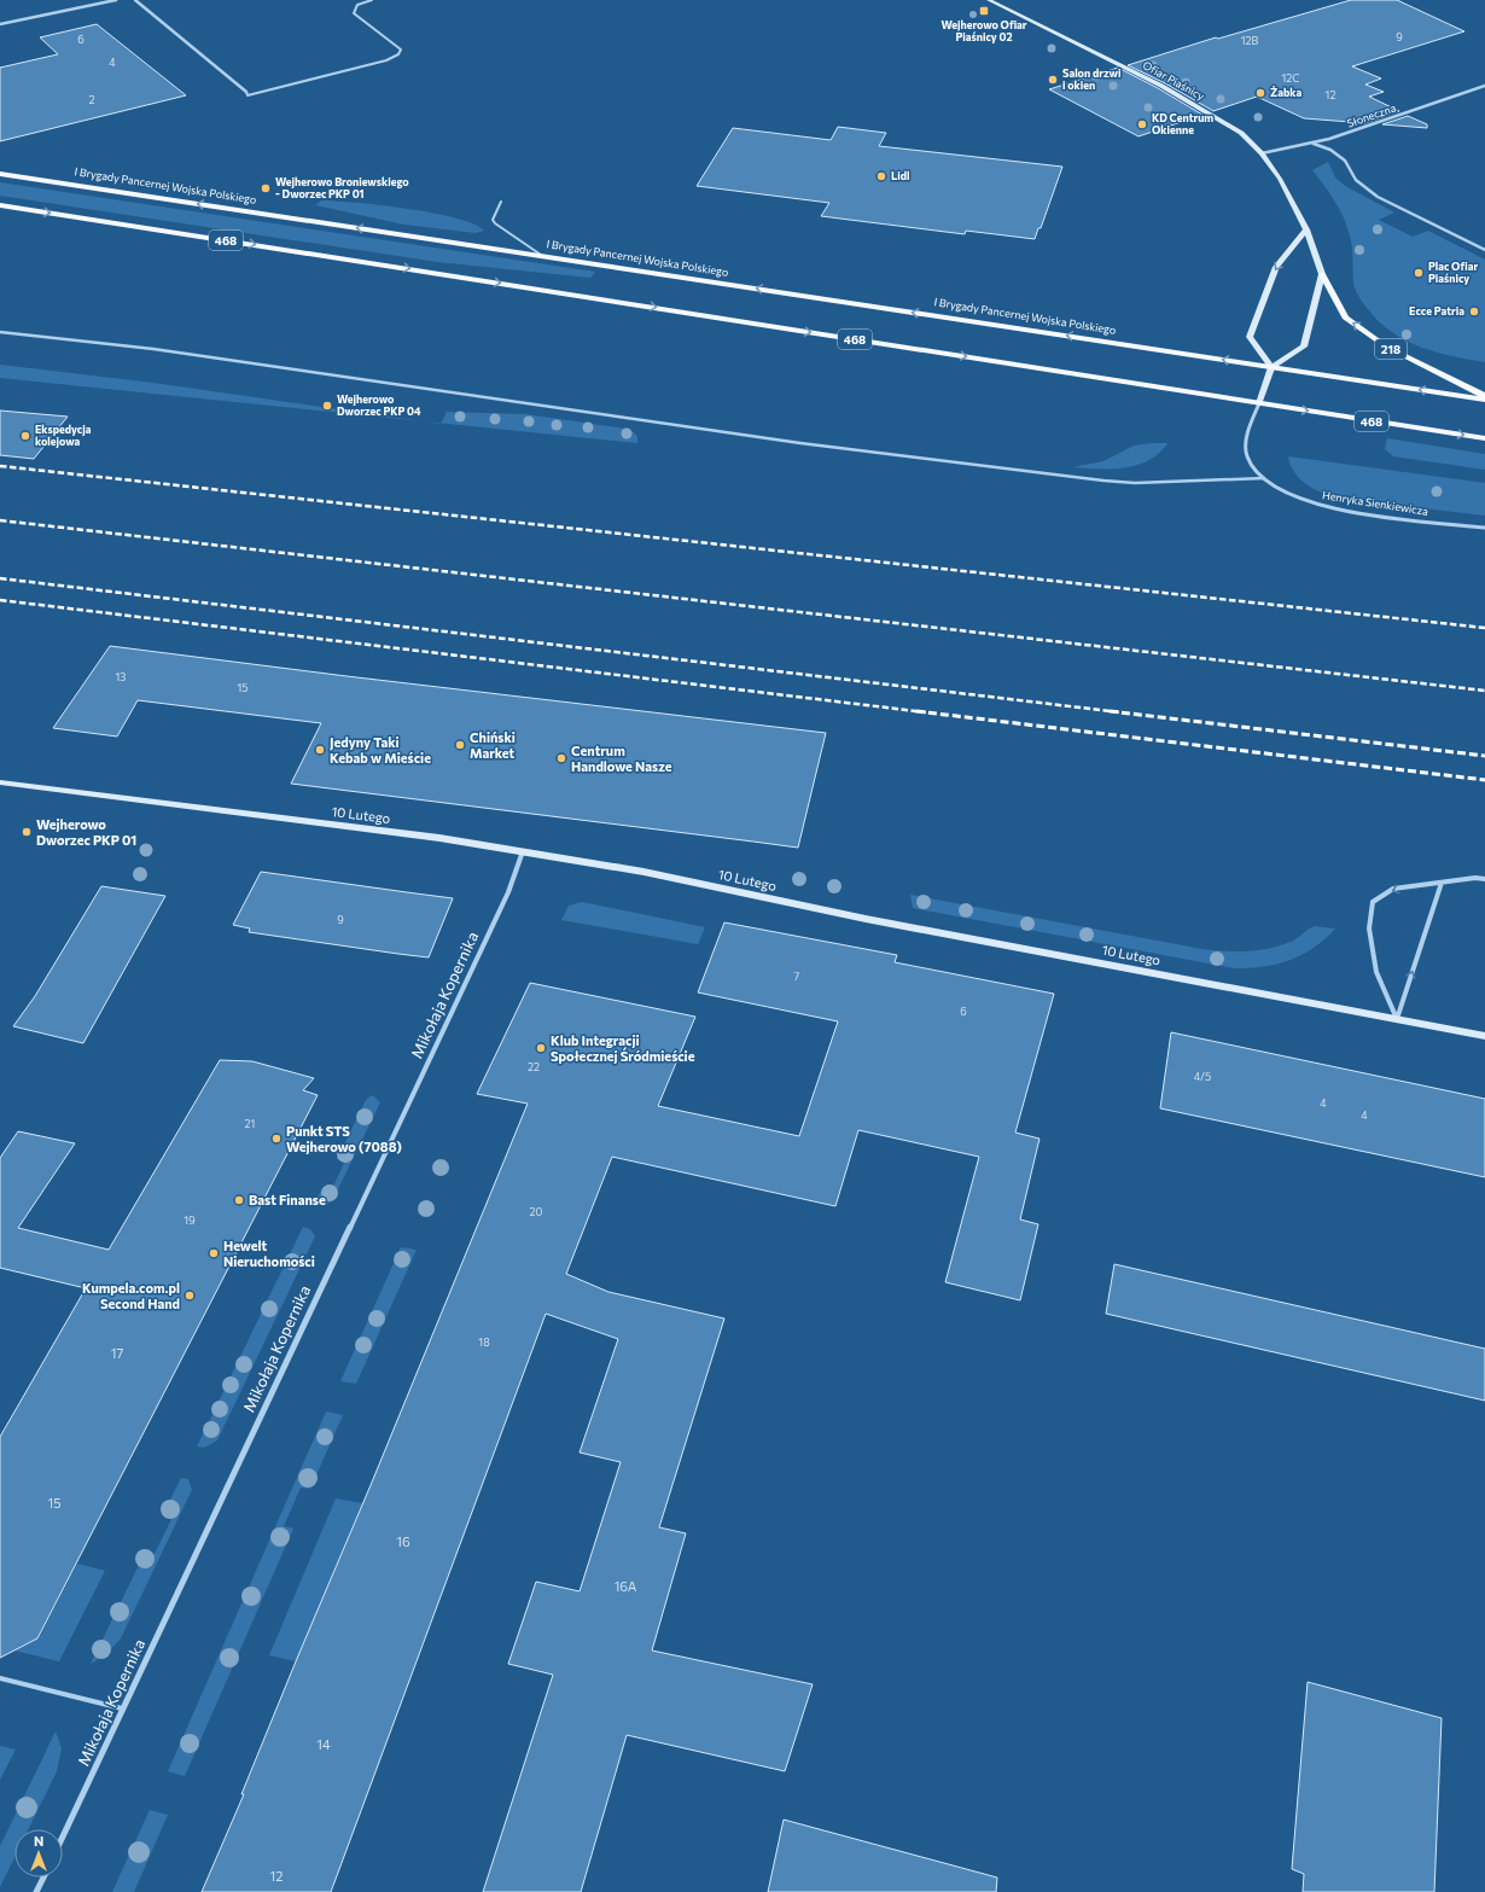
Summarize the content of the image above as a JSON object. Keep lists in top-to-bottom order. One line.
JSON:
{"streets":{"main road":["I Brygady Pancernej Wojska Polskiego","468","218"],"street":["Ofiar Piaśnicy","Słoneczna","Henryka Sienkiewicza","10 Lutego","Mikołaja Kopernika"]},"crossings":[["Ofiar Piaśnicy","Słoneczna"],["Ofiar Piaśnicy","218"],["468","Henryka Sienkiewicza"],["10 Lutego","Mikołaja Kopernika"]],"places":{"transit":["Wejherowo Ofiar Piaśnicy 02"],"other":["Salon drzwi i okien","Żabka","KD Centrum Okienne","Lidl","Wejherowo Broniewskiego - Dworzec PKP 01","Plac Ofiar Piaśnicy","Ecce Patria","Wejherowo Dworzec PKP 04","Ekspedycja kolejowa","Chiński Market","Jedyny Taki Kebab w Mieście","Centrum Handlowe Nasze","Wejherowo Dworzec PKP 01","Klub Integracji Społecznej Śródmieście","Punkt STS Wejherowo (7088)","Bast Finanse","Hewelt Nieruchomości","Kumpela.com.pl Second Hand"]},"house_numbers":["9","6","12B","4","12C","12","2","13","15","9","7","6","22","4/5","4","4","21","20","19","18","17","15","16","16A","14","12"],"north":"top"}
